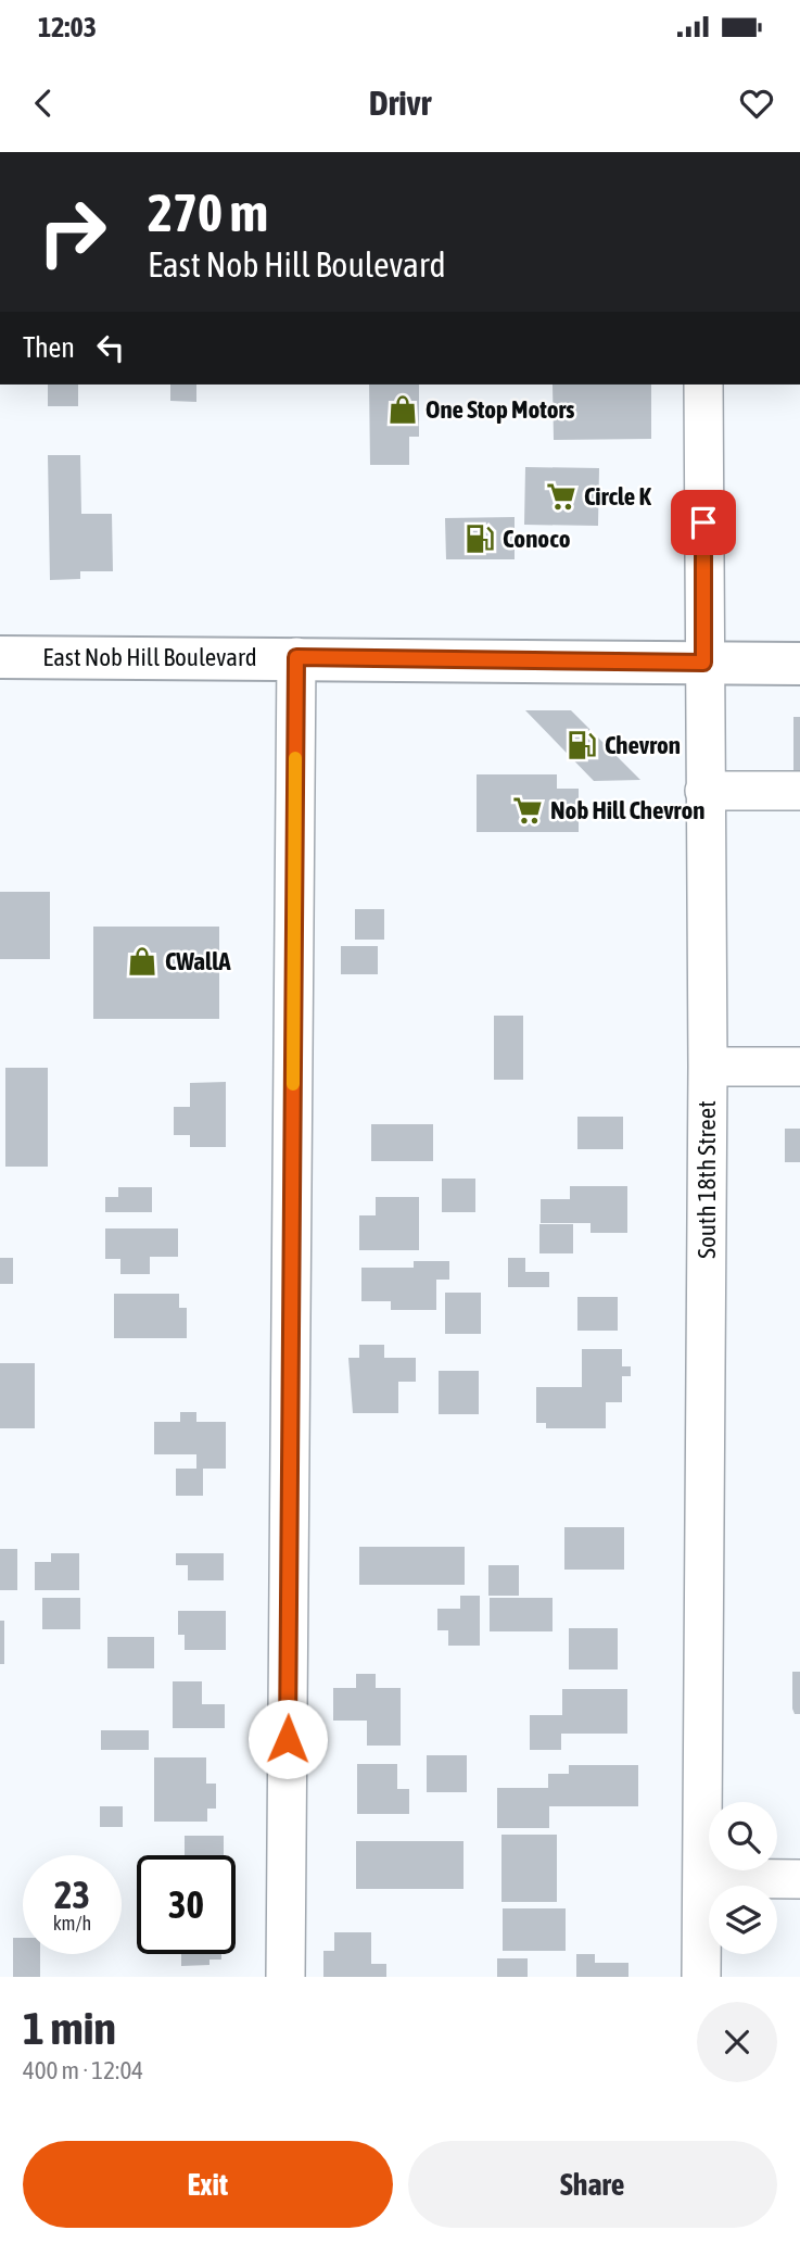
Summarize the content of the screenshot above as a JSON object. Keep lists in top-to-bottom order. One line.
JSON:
{"streets":{"main road":["East Nob Hill Boulevard"],"street":["South 18th Street"]},"crossings":[["East Nob Hill Boulevard","South 18th Street"]],"places":{"shop":["One Stop Motors","CWallA"],"supermarket":["Circle K","Nob Hill Chevron"],"fuel station":["Conoco","Chevron"]},"page":{"status":"12:03","header":"Drivr","turn":["270 m","East Nob Hill Boulevard"],"then":"Then","speed":"23 km/h","limit":"30","heading":["1 min","400 m · 12:04"],"buttons":["Exit","Share"]}}
